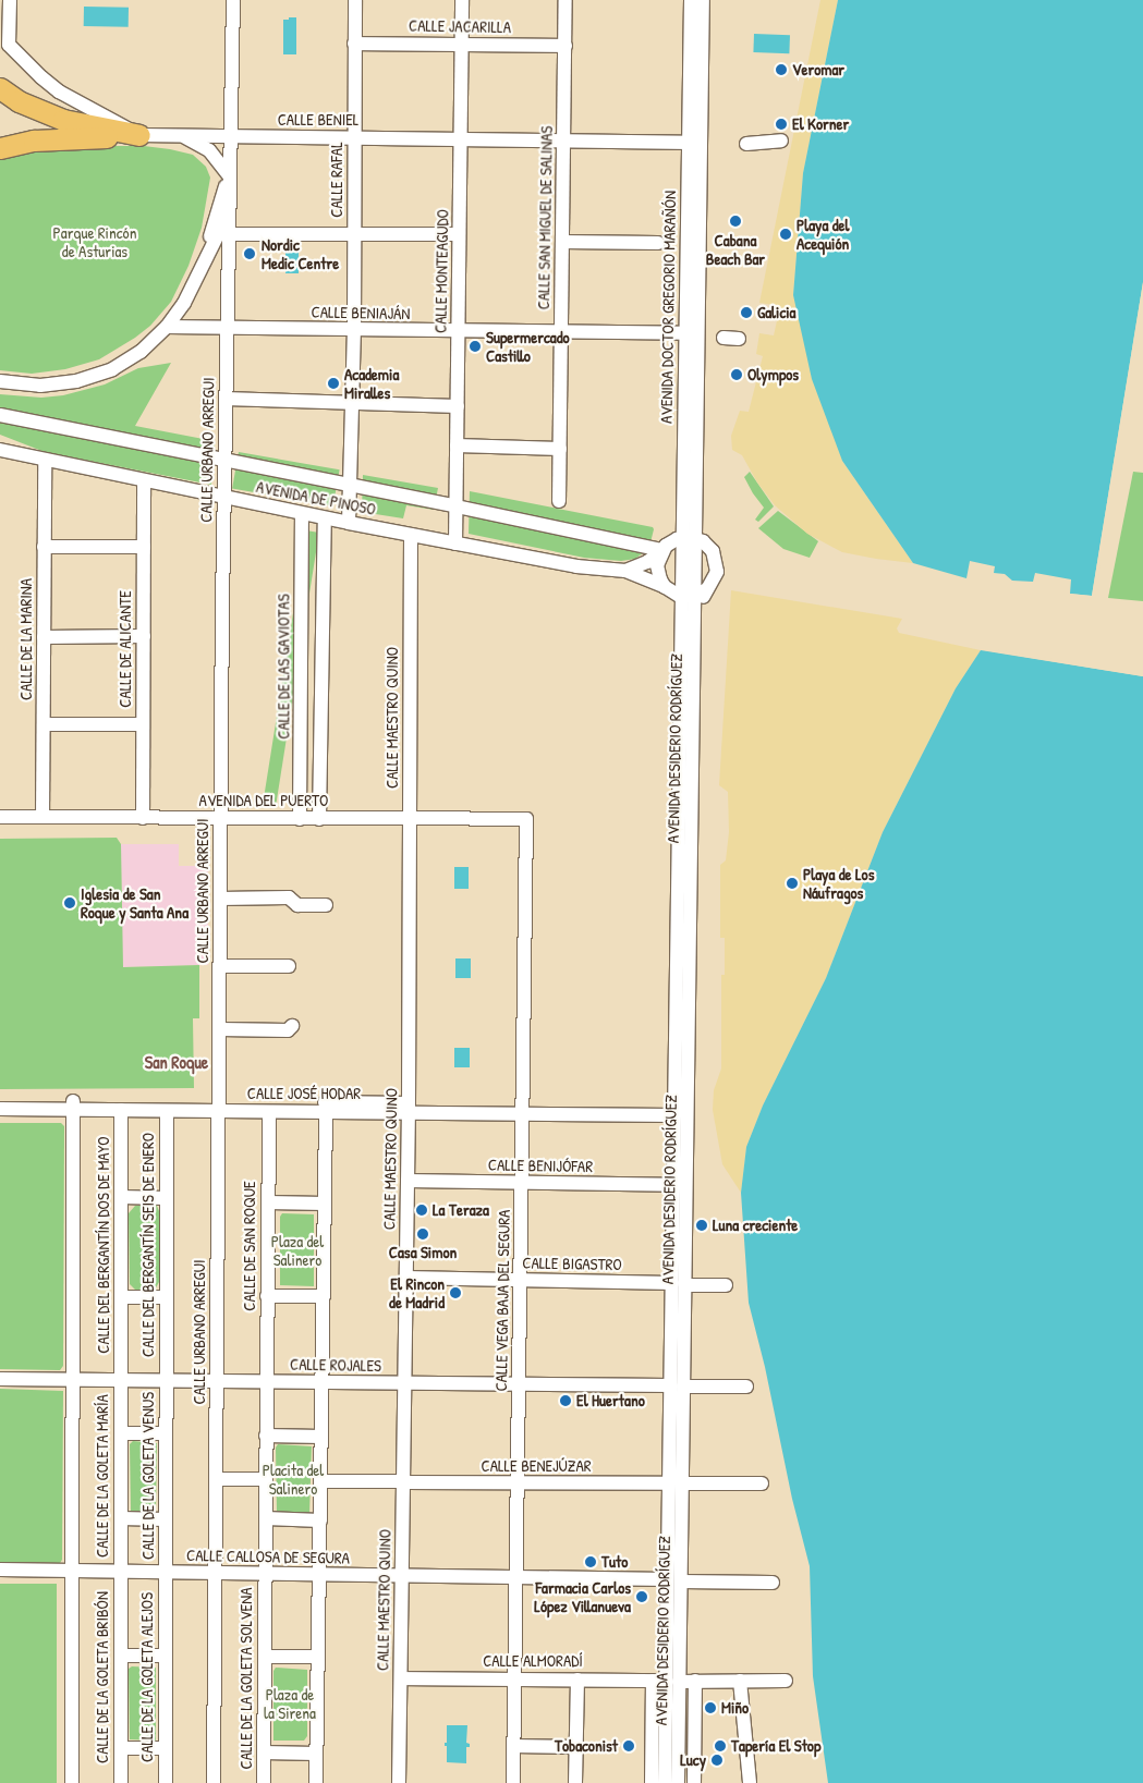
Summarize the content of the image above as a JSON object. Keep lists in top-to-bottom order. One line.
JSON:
{"streets":{"street":["CALLE JACARILLA","CALLE BENIEL","CALLE RAFAL","CALLE SAN MIGUEL DE SALINAS","CALLE MONTEAGUDO","AVENIDA DOCTOR GREGORIO MARAÑÓN","CALLE BENIAJÁN","CALLE URBANO ARREGUI","AVENIDA DE PINOSO","CALLE DE LA MARINA","CALLE DE ALICANTE","CALLE DE LAS GAVIOTAS","CALLE MAESTRO QUINO","AVENIDA DESIDERIO RODRÍGUEZ","AVENIDA DEL PUERTO","CALLE JOSÉ HODAR","CALLE BENIJÓFAR","CALLE DEL BERGANTÍN DOS DE MAYO","CALLE DEL BERGANTÍN SEIS DE ENERO","CALLE DE SAN ROQUE","CALLE BIGASTRO","CALLE VEGA BAJA DEL SEGURA","CALLE ROJALES","CALLE BENEJÚZAR","CALLE DE LA GOLETA MARÍA","CALLE DE LA GOLETA VENUS","CALLE CALLOSA DE SEGURA","CALLE ALMORADÍ","CALLE DE LA GOLETA BRIBÓN","CALLE DE LA GOLETA ALEJOS","CALLE DE LA GOLETA SOLVENA"]},"crossings":[["CALLE JACARILLA","CALLE RAFAL"],["CALLE JACARILLA","CALLE SAN MIGUEL DE SALINAS"],["CALLE JACARILLA","CALLE MONTEAGUDO"],["CALLE BENIEL","CALLE RAFAL"],["CALLE BENIEL","CALLE SAN MIGUEL DE SALINAS"],["CALLE BENIEL","CALLE MONTEAGUDO"],["CALLE BENIEL","AVENIDA DOCTOR GREGORIO MARAÑÓN"],["CALLE BENIEL","CALLE URBANO ARREGUI"],["CALLE RAFAL","CALLE BENIAJÁN"],["CALLE RAFAL","AVENIDA DE PINOSO"],["CALLE SAN MIGUEL DE SALINAS","CALLE BENIAJÁN"],["CALLE MONTEAGUDO","CALLE BENIAJÁN"],["CALLE MONTEAGUDO","AVENIDA DE PINOSO"],["AVENIDA DOCTOR GREGORIO MARAÑÓN","CALLE BENIAJÁN"],["AVENIDA DOCTOR GREGORIO MARAÑÓN","AVENIDA DE PINOSO"],["AVENIDA DOCTOR GREGORIO MARAÑÓN","AVENIDA DESIDERIO RODRÍGUEZ"],["CALLE BENIAJÁN","CALLE URBANO ARREGUI"],["CALLE URBANO ARREGUI","AVENIDA DE PINOSO"],["CALLE URBANO ARREGUI","AVENIDA DEL PUERTO"],["CALLE URBANO ARREGUI","CALLE JOSÉ HODAR"],["CALLE URBANO ARREGUI","CALLE ROJALES"],["CALLE URBANO ARREGUI","CALLE CALLOSA DE SEGURA"],["AVENIDA DE PINOSO","CALLE DE LA MARINA"],["AVENIDA DE PINOSO","CALLE DE ALICANTE"],["AVENIDA DE PINOSO","CALLE DE LAS GAVIOTAS"],["AVENIDA DE PINOSO","CALLE MAESTRO QUINO"],["CALLE DE LA MARINA","AVENIDA DEL PUERTO"],["CALLE DE ALICANTE","AVENIDA DEL PUERTO"],["CALLE DE LAS GAVIOTAS","AVENIDA DEL PUERTO"],["CALLE MAESTRO QUINO","AVENIDA DEL PUERTO"],["CALLE MAESTRO QUINO","CALLE JOSÉ HODAR"],["CALLE MAESTRO QUINO","CALLE BENIJÓFAR"],["CALLE MAESTRO QUINO","CALLE BIGASTRO"],["CALLE MAESTRO QUINO","CALLE ROJALES"],["CALLE MAESTRO QUINO","CALLE BENEJÚZAR"],["CALLE MAESTRO QUINO","CALLE CALLOSA DE SEGURA"],["CALLE MAESTRO QUINO","CALLE ALMORADÍ"],["AVENIDA DESIDERIO RODRÍGUEZ","CALLE JOSÉ HODAR"],["AVENIDA DESIDERIO RODRÍGUEZ","CALLE BENIJÓFAR"],["AVENIDA DESIDERIO RODRÍGUEZ","CALLE BIGASTRO"],["AVENIDA DESIDERIO RODRÍGUEZ","CALLE ROJALES"],["AVENIDA DESIDERIO RODRÍGUEZ","CALLE BENEJÚZAR"],["AVENIDA DESIDERIO RODRÍGUEZ","CALLE CALLOSA DE SEGURA"],["AVENIDA DESIDERIO RODRÍGUEZ","CALLE ALMORADÍ"],["AVENIDA DEL PUERTO","CALLE VEGA BAJA DEL SEGURA"],["CALLE JOSÉ HODAR","CALLE DEL BERGANTÍN DOS DE MAYO"],["CALLE JOSÉ HODAR","CALLE DEL BERGANTÍN SEIS DE ENERO"],["CALLE JOSÉ HODAR","CALLE DE SAN ROQUE"],["CALLE JOSÉ HODAR","CALLE VEGA BAJA DEL SEGURA"],["CALLE BENIJÓFAR","CALLE VEGA BAJA DEL SEGURA"],["CALLE DEL BERGANTÍN DOS DE MAYO","CALLE ROJALES"],["CALLE DEL BERGANTÍN DOS DE MAYO","CALLE DE LA GOLETA MARÍA"],["CALLE DEL BERGANTÍN SEIS DE ENERO","CALLE ROJALES"],["CALLE DEL BERGANTÍN SEIS DE ENERO","CALLE DE LA GOLETA VENUS"],["CALLE DE SAN ROQUE","CALLE ROJALES"],["CALLE DE SAN ROQUE","CALLE DE LA GOLETA SOLVENA"],["CALLE BIGASTRO","CALLE VEGA BAJA DEL SEGURA"],["CALLE VEGA BAJA DEL SEGURA","CALLE ROJALES"],["CALLE VEGA BAJA DEL SEGURA","CALLE BENEJÚZAR"],["CALLE VEGA BAJA DEL SEGURA","CALLE CALLOSA DE SEGURA"],["CALLE VEGA BAJA DEL SEGURA","CALLE ALMORADÍ"],["CALLE ROJALES","CALLE DE LA GOLETA MARÍA"],["CALLE ROJALES","CALLE DE LA GOLETA VENUS"],["CALLE DE LA GOLETA MARÍA","CALLE CALLOSA DE SEGURA"],["CALLE DE LA GOLETA MARÍA","CALLE DE LA GOLETA BRIBÓN"],["CALLE DE LA GOLETA VENUS","CALLE CALLOSA DE SEGURA"],["CALLE DE LA GOLETA VENUS","CALLE DE LA GOLETA ALEJOS"],["CALLE CALLOSA DE SEGURA","CALLE DE LA GOLETA BRIBÓN"],["CALLE CALLOSA DE SEGURA","CALLE DE LA GOLETA ALEJOS"],["CALLE CALLOSA DE SEGURA","CALLE DE LA GOLETA SOLVENA"]],"districts":["San Roque"],"parks":["Parque Rincón de Asturias","Plaza del Salinero","Placita del Salinero","Plaza de la Sirena"],"places":["Veromar","El Korner","Cabana Beach Bar","Playa del Acequión","Nordic Medic Centre","Galicia","Supermercado Castillo","Olympos","Academia Miralles","Playa de Los Náufragos","Iglesia de San Roque y Santa Ana","La Teraza","Luna creciente","Casa Simon","El Rincon de Madrid","El Huertano","Tuto","Farmacia Carlos López Villanueva","Miño","Tobaconist","Tapería El Stop","Lucy"]}
